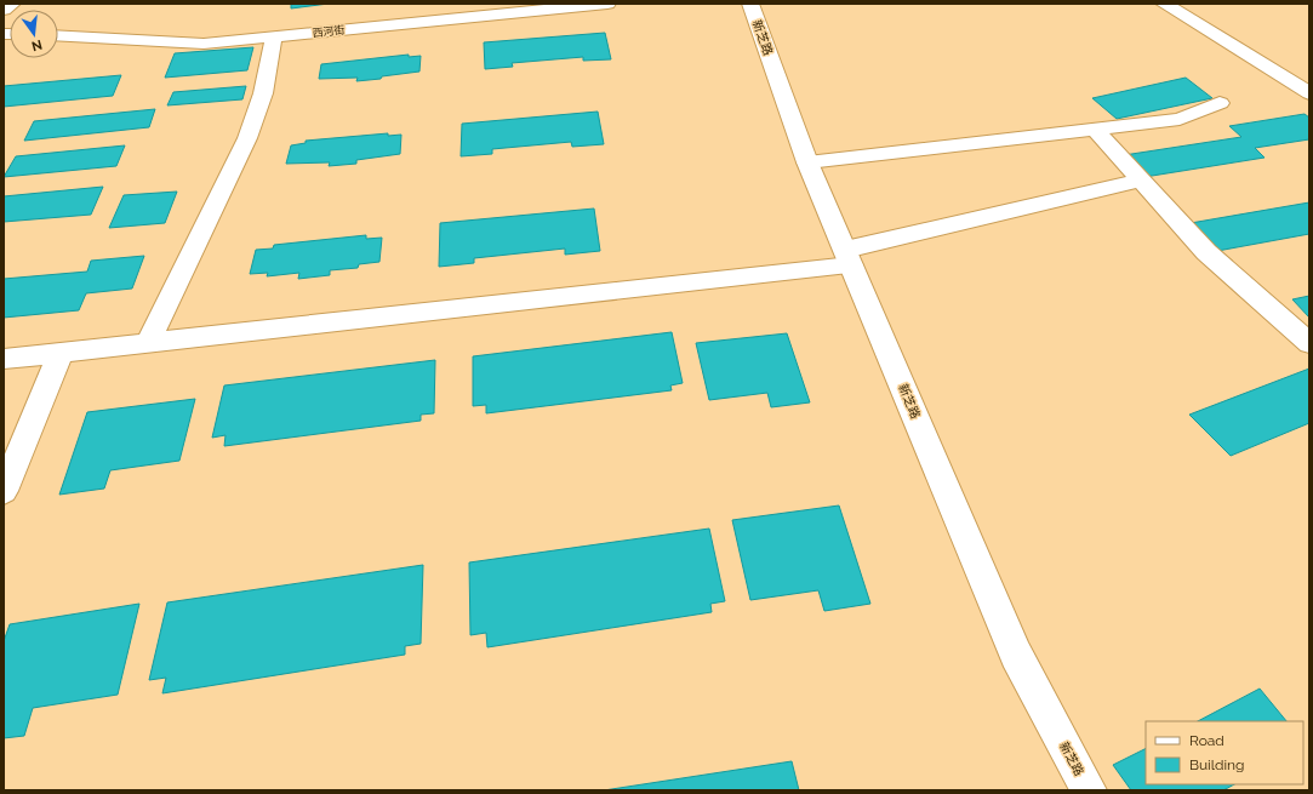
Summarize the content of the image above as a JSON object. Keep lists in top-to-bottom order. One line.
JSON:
{"streets":{"street":["西河街","新芝路"]},"legend":["Road","Building"],"north":"bottom"}
